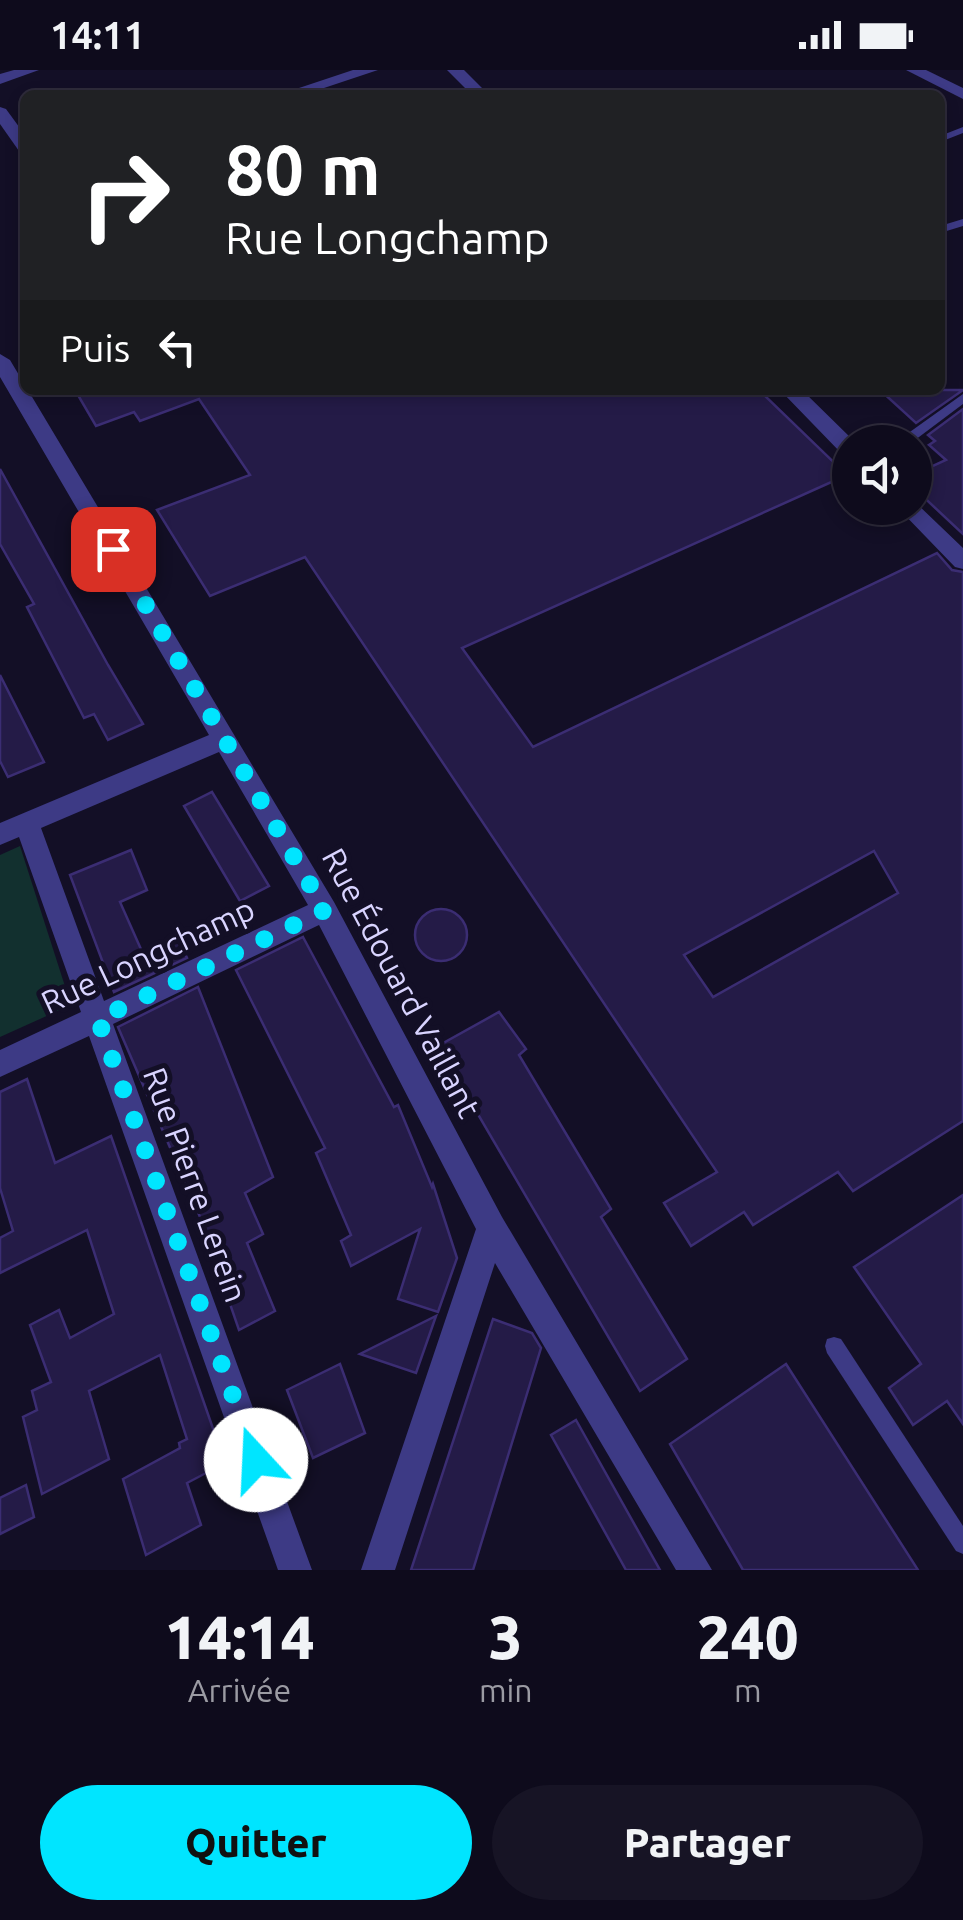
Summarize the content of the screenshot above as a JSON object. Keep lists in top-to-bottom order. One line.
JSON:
{"streets":{"street":["Rue Longchamp","Rue Édouard Vaillant","Rue Pierre Lerein"]},"crossings":[["Rue Longchamp","Rue Édouard Vaillant"],["Rue Longchamp","Rue Pierre Lerein"]],"page":{"status":"14:11","turn":["80 m","Rue Longchamp"],"then":"Puis","eta":["14:14","Arrivée","3","min","240","m"],"buttons":["Quitter","Partager"]}}
